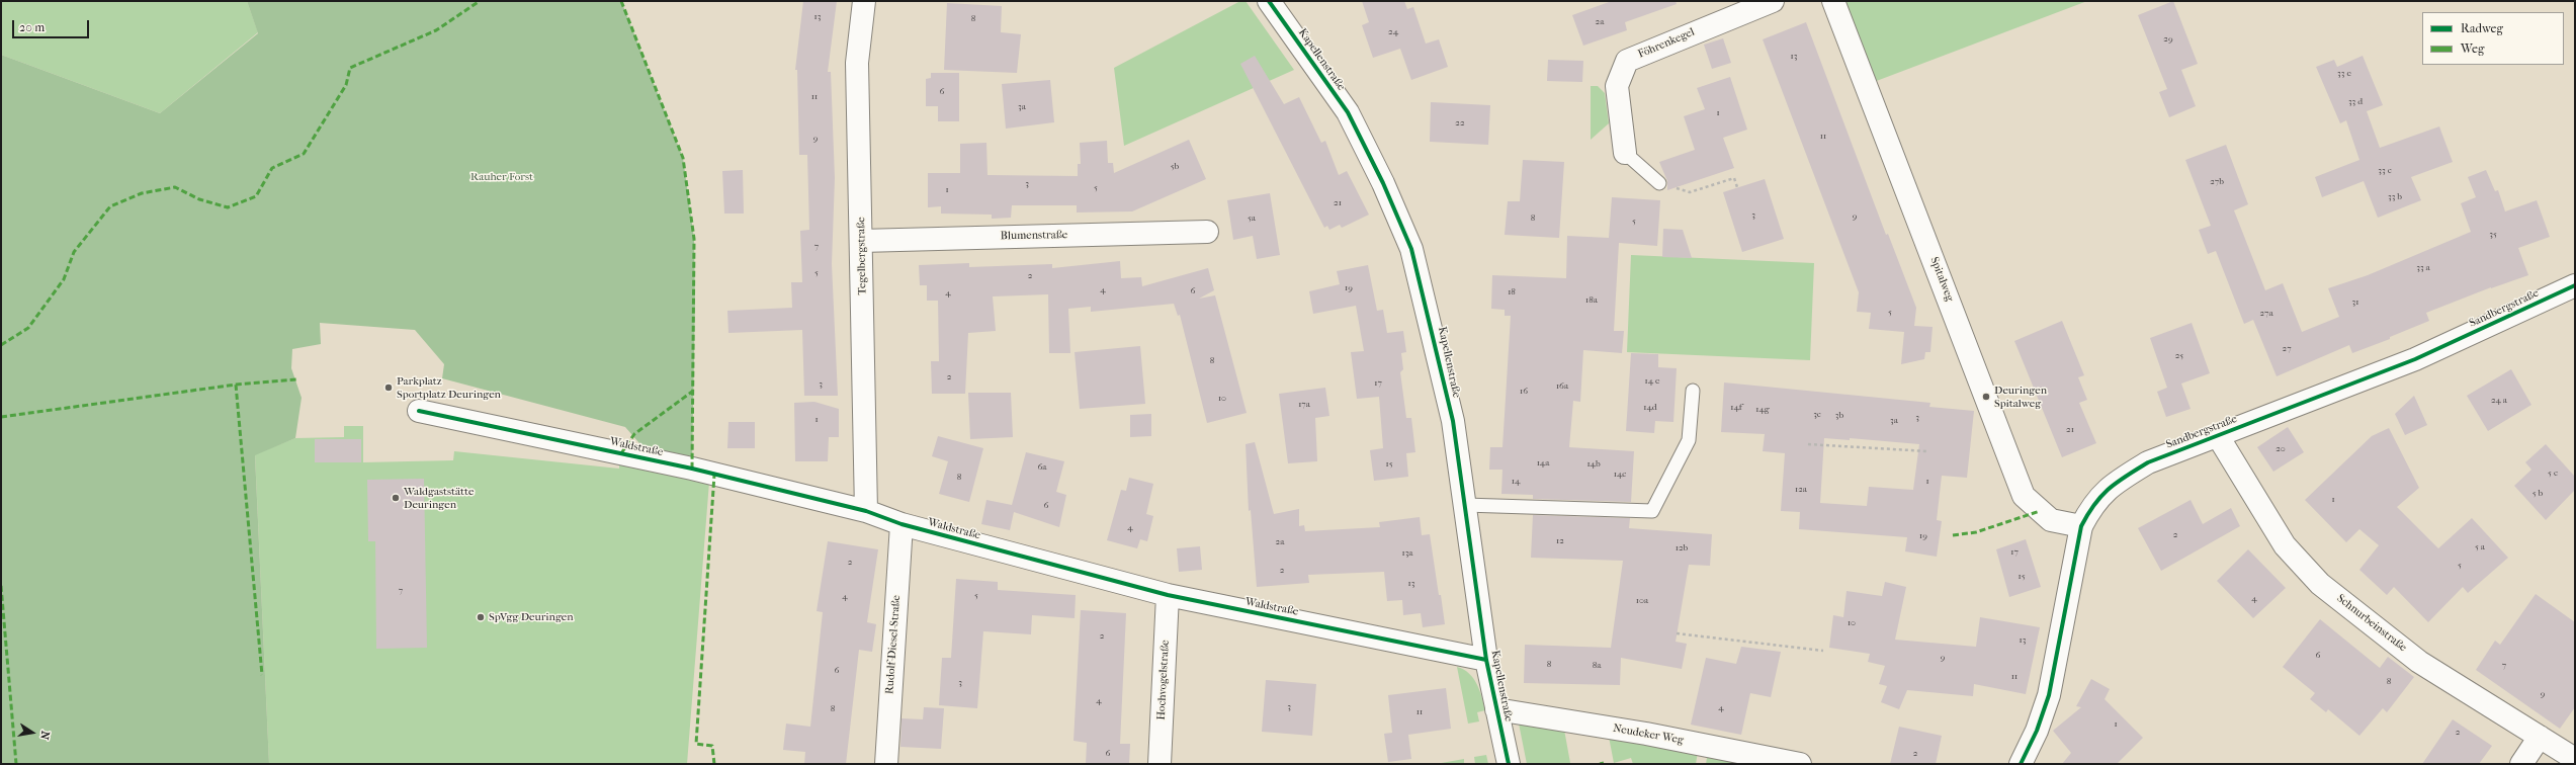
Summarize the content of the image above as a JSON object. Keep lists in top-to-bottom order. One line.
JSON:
{"streets":{"street":["Föhrenkegel","Kapellenstraße","Blumenstraße","Tegelbergstraße","Spitalweg","Sandbergstraße","Waldstraße","Schnurbeinstraße","Rudolf-Diesel-Straße","Hochvogelstraße","Neudeker Weg"]},"crossings":[["Kapellenstraße","Waldstraße"],["Kapellenstraße","Neudeker Weg"],["Blumenstraße","Tegelbergstraße"],["Tegelbergstraße","Waldstraße"],["Spitalweg","Sandbergstraße"],["Sandbergstraße","Schnurbeinstraße"],["Waldstraße","Rudolf-Diesel-Straße"],["Waldstraße","Hochvogelstraße"]],"parks":["Rauher Forst"],"places":["Parkplatz Sportplatz Deuringen","Deuringen Spitalweg","Waldgaststätte Deuringen","SpVgg Deuringen"],"house_numbers":["13","8","2a","24","29","13","33 e","6","11","33 d","3a","1","22","11","9","5b","33 c","27b","3","5","1","33 b","21","3","9","5a","8","5","35","7","33 a","5","2","19","4","6","18","4","18a","31","5","27a","27","25","8","2","14 e","17","3","16a","16","10","24 a","17a","14d","14f","14g","3c","3b","3","1","3a","21","20","14a","15","14b","6a","5 c","14c","8","14","1","12a","5 b","1","6","4","2","19","12","2a","5 a","12b","17","13a","2","5","2","15","13","7","5","4","4","10a","10","2","13","6","9","8","8a","7","6","11","8","3","9","4","3","4","8","11","1","2","6","2"],"legend":["Radweg","Weg"],"scale_bar":"20 m","north":"right"}
